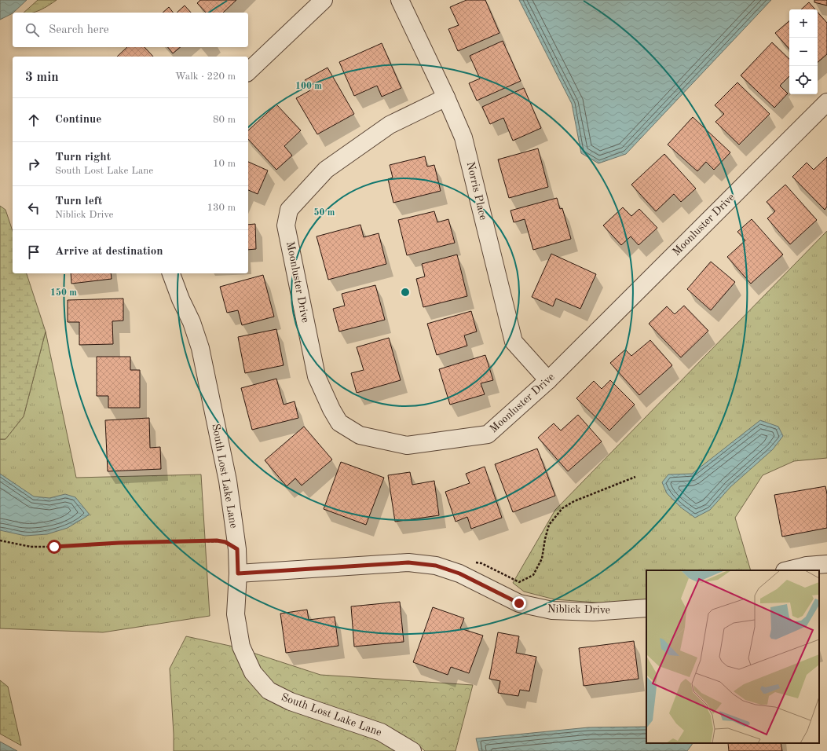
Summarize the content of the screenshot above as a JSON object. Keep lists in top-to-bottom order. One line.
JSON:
{"streets":{"street":["Norris Place","Moonluster Drive","South Lost Lake Lane","Niblick Drive"]},"crossings":[["Norris Place","Moonluster Drive"],["South Lost Lake Lane","Niblick Drive"]],"page":{"map_buttons":["+","−"],"search":"Search here","heading":["3 min","Walk · 220 m"],"list":[["Continue","80 m"],["Turn right","South Lost Lake Lane","10 m"],["Turn left","Niblick Drive","130 m"],"Arrive at destination"]},"rings":["100 m","50 m","150 m"]}
